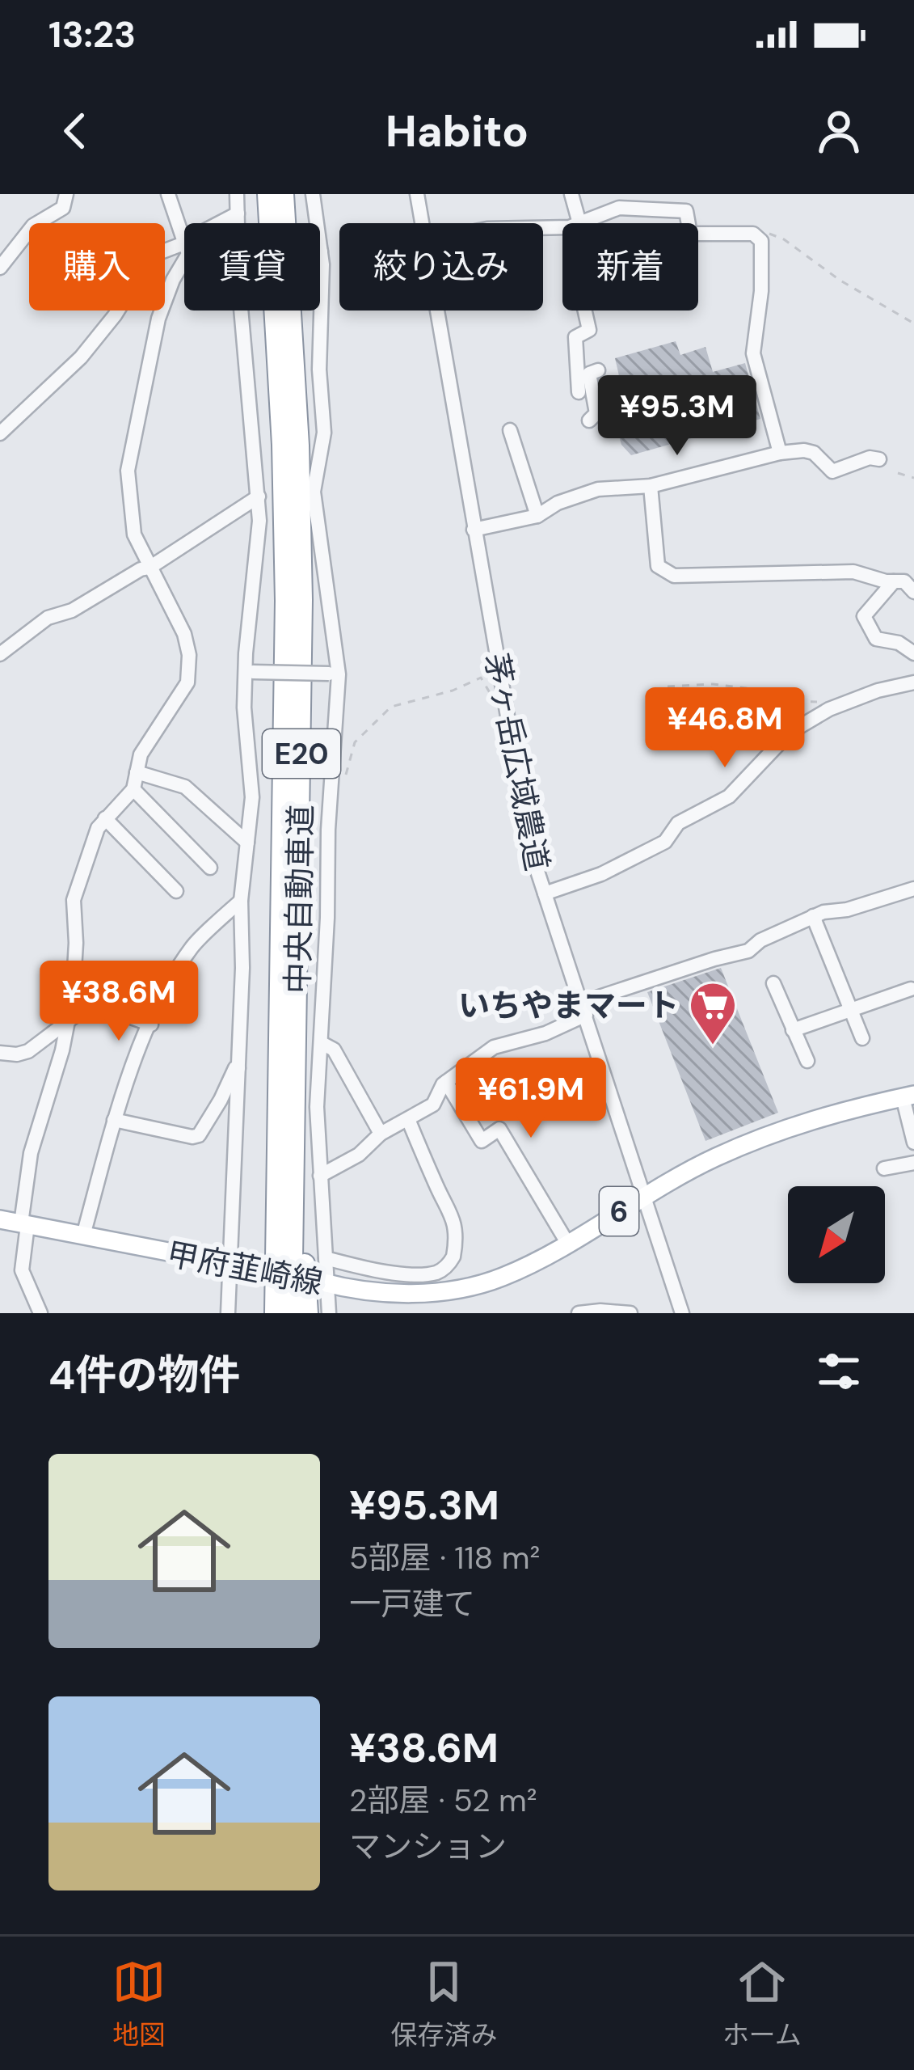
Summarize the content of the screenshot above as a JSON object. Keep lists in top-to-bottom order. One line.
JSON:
{"streets":{"highway":["E20","中央自動車道"],"main road":["6","甲府韮崎線"],"street":["茅ヶ岳広域農道"]},"crossings":[["茅ヶ岳広域農道","甲府韮崎線"]],"places":{"supermarket":["いちやまマート"]},"north":"bottom left","page":{"status":"13:23","header":"Habito","chip":["購入","賃貸","絞り込み","新着"],"price":["¥95.3M","¥46.8M","¥38.6M","¥61.9M"],"heading":"4件の物件","list":[{"name":"¥95.3M","note":"5部屋 · 118 m² · 一戸建て"},{"name":"¥38.6M","note":"2部屋 · 52 m² · マンション"}],"tabs":["地図","保存済み","ホーム"]}}
